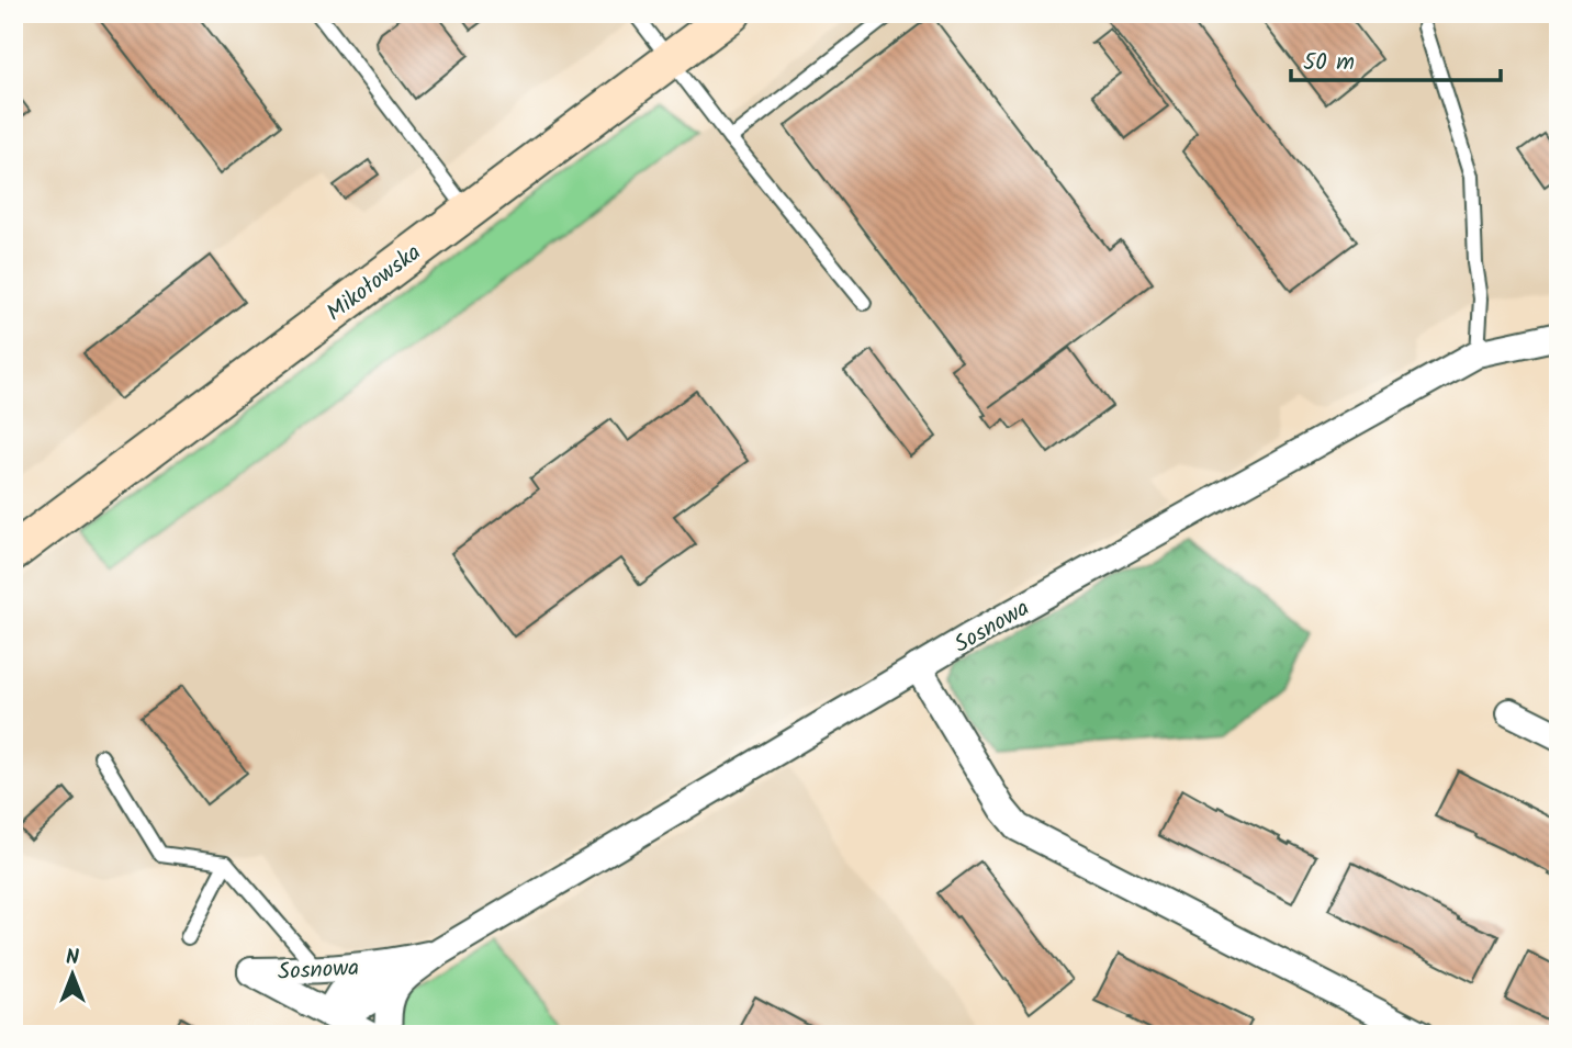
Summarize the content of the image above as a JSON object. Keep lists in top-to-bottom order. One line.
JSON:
{"streets":{"main road":["Mikołowska"],"street":["Sosnowa"]},"scale_bar":"50 m","north":"top"}
